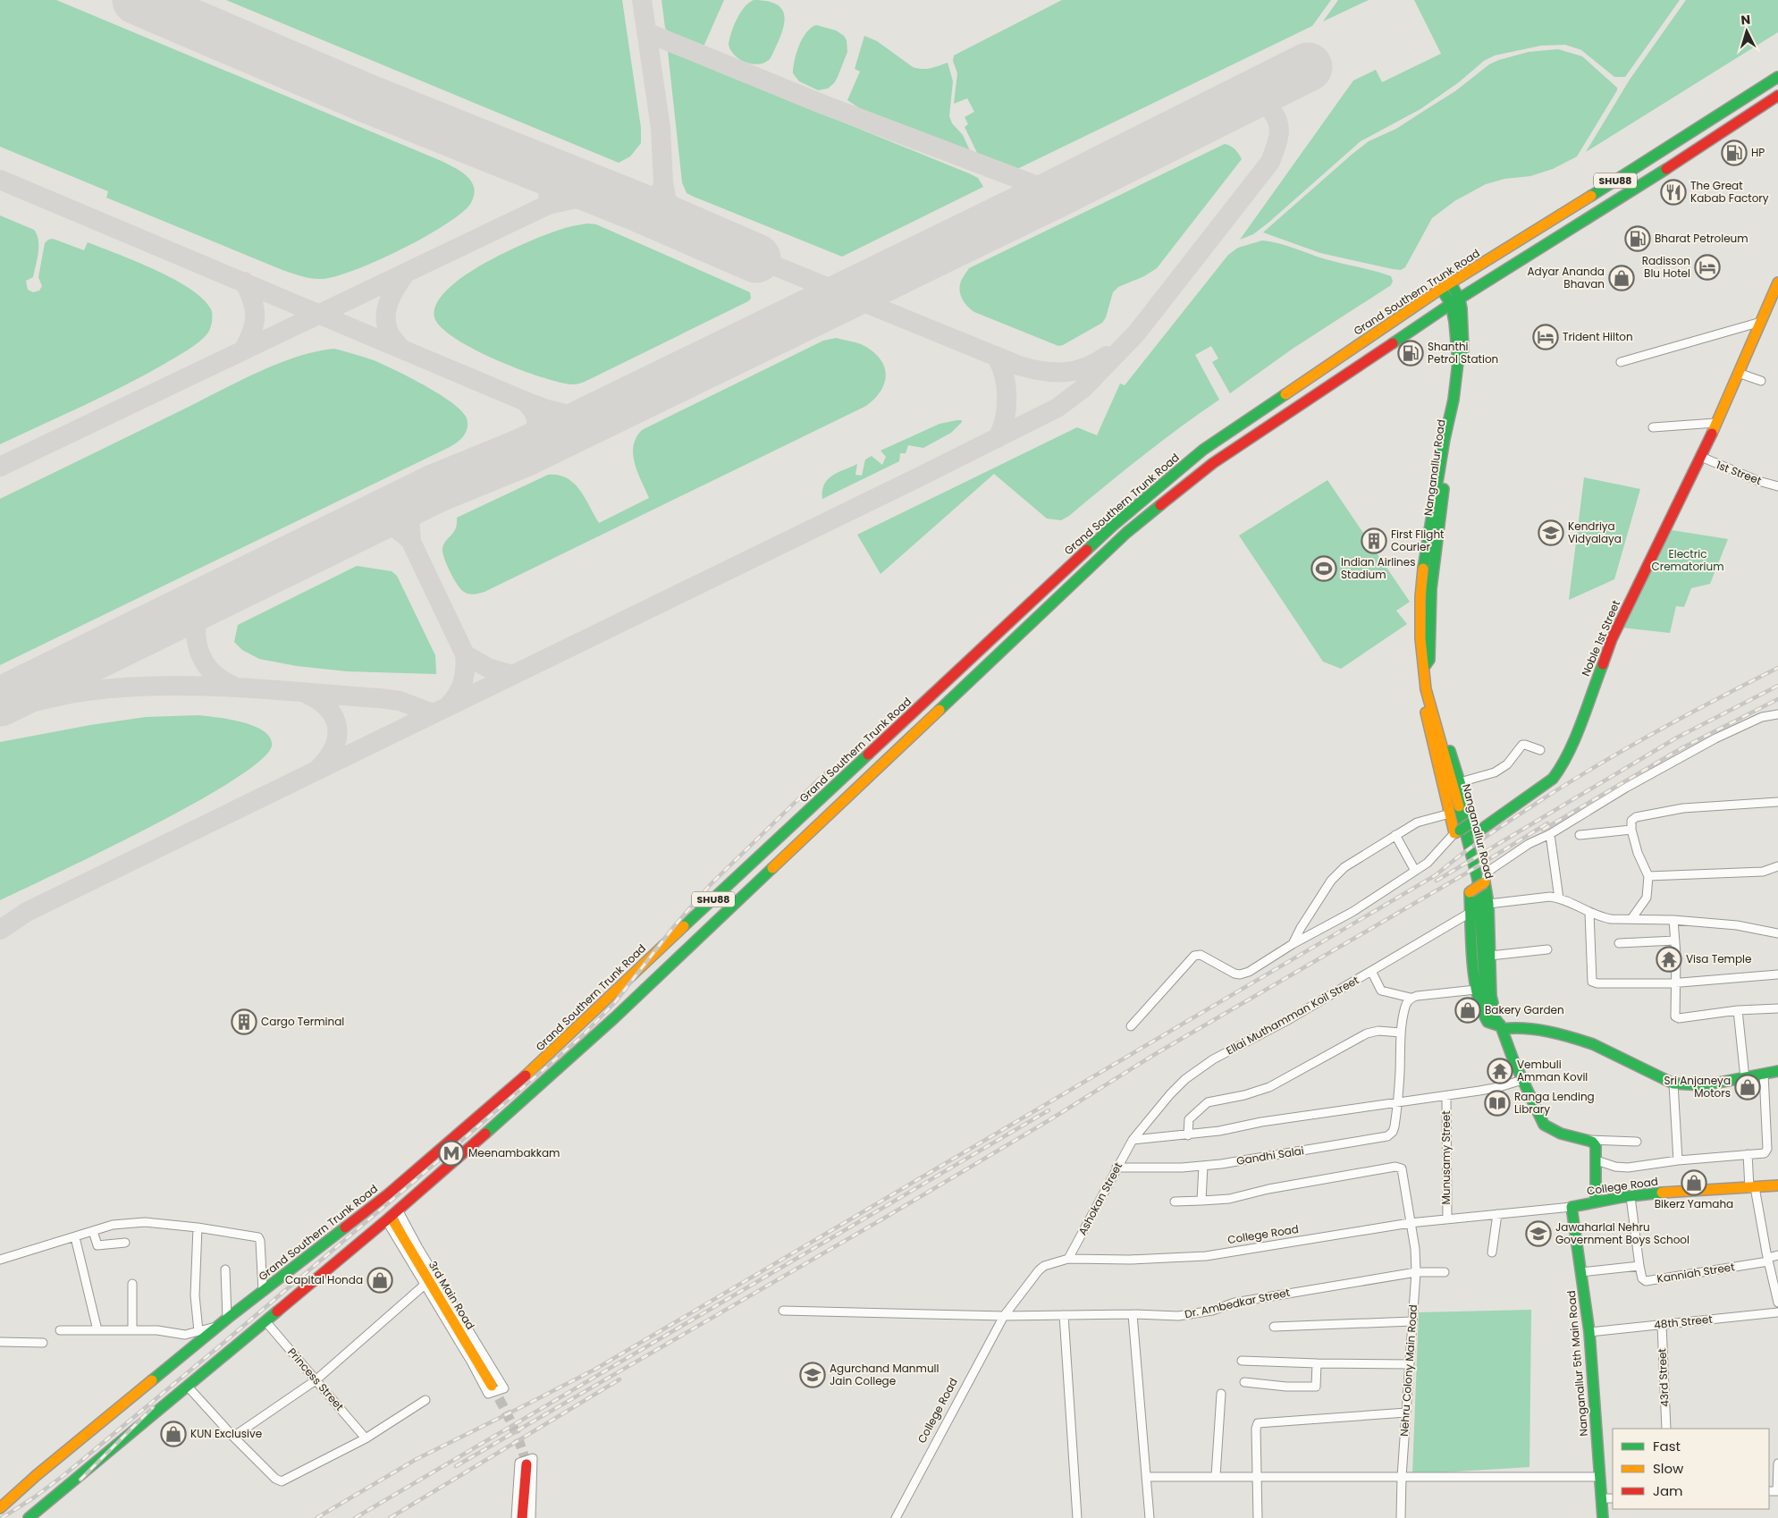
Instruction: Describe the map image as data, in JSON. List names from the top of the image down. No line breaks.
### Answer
{"streets":{"main road":["SHU88","Grand Southern Trunk Road","Nanganallur Road","Noble 1st Street","College Road","3rd Main Road","Nanganallur 5th Main Road"],"street":["1st Street","Ellai Muthamman Koil Street","Gandhi Salai","Munusamy Street","Ashokan Street","Kanniah Street","Dr. Ambedkar Street","48th Street","Nehru Colony Main Road","43rd Street","Princess Street"]},"crossings":[["SHU88","Nanganallur Road"],["SHU88","3rd Main Road"],["SHU88","Princess Street"],["1st Street","Noble 1st Street"],["Ellai Muthamman Koil Street","Ashokan Street"],["Gandhi Salai","Ashokan Street"],["Munusamy Street","College Road"],["College Road","Ashokan Street"],["College Road","Dr. Ambedkar Street"],["College Road","Nanganallur 5th Main Road"],["College Road","Nehru Colony Main Road"],["Dr. Ambedkar Street","Nehru Colony Main Road"],["48th Street","Nanganallur 5th Main Road"],["48th Street","43rd Street"]],"parks":["Electric Crematorium"],"places":{"fuel station":["HP","Bharat Petroleum","Shanthi Petrol Station"],"restaurant":["The Great Kabab Factory"],"hotel":["Radisson Blu Hotel","Trident Hilton"],"shop":["Adyar Ananda Bhavan","Bakery Garden","Sri Anjaneya Motors","Bikerz Yamaha","Capital Honda","KUN Exclusive"],"school or university":["Kendriya Vidyalaya","Jawaharlal Nehru Government Boys School","Agurchand Manmull Jain College"],"building":["First Flight Courier","Cargo Terminal"],"sports":["Indian Airlines Stadium"],"temple":["Visa Temple","Vembuli Amman Kovil"],"library":["Ranga Lending Library"],"metro station":["Meenambakkam"]},"legend":["Fast","Slow","Jam"],"north":"top"}
